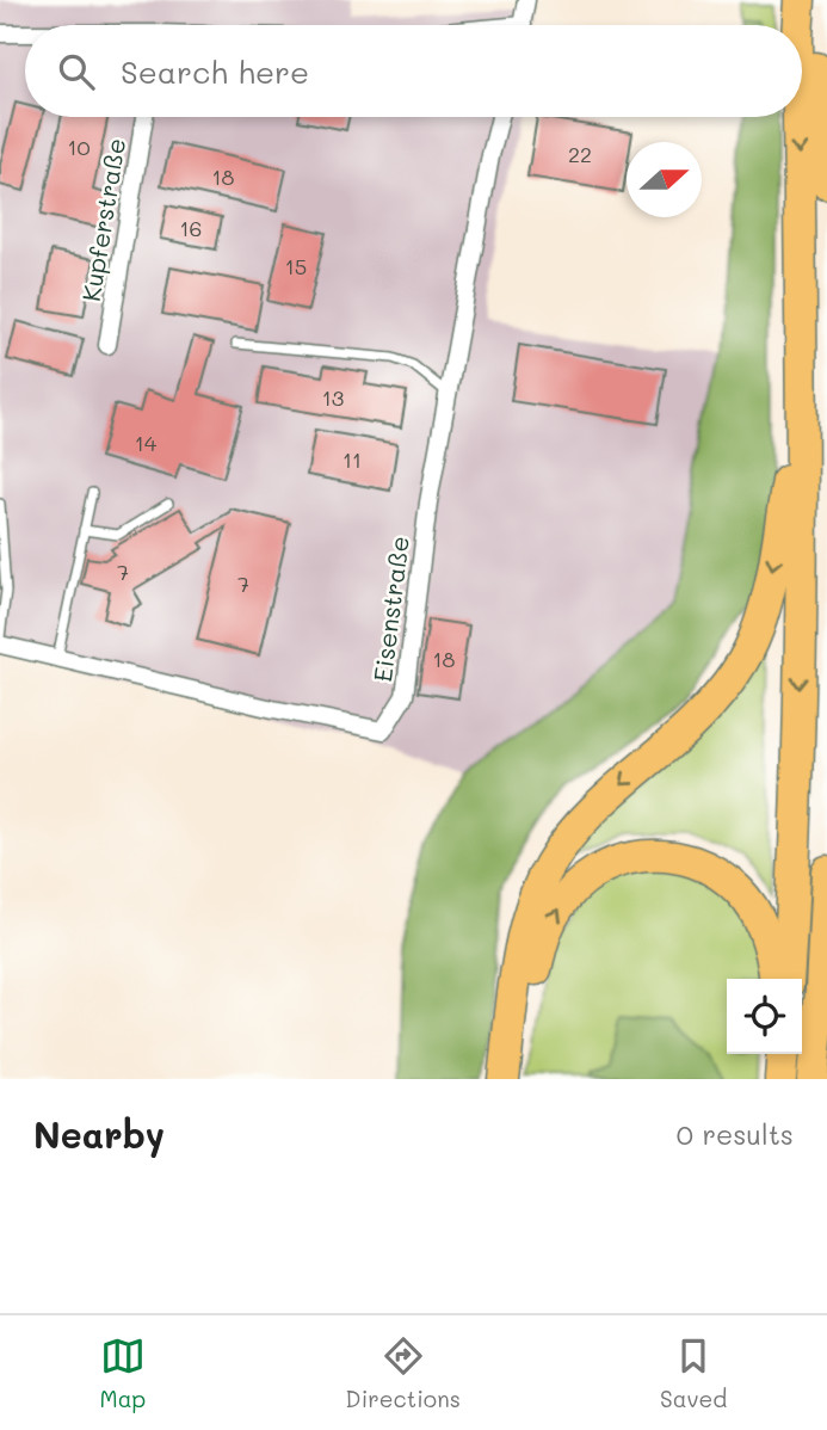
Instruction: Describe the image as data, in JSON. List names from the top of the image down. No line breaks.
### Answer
{"streets":{"street":["Kupferstraße","Eisenstraße"]},"house_numbers":["10","22","18","16","15","13","14","11","7","7","18"],"north":"right","page":{"search":"Search here","heading":["Nearby","0 results"],"nav":["Map","Directions","Saved"]}}
